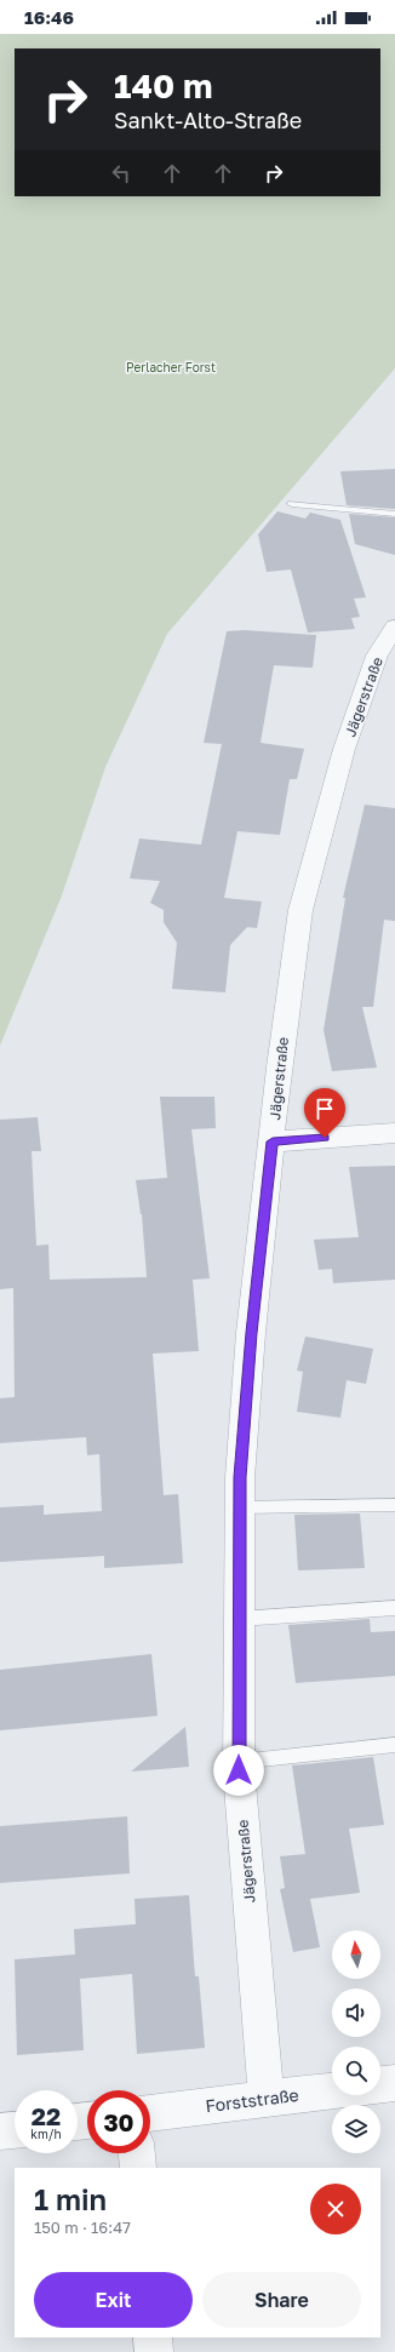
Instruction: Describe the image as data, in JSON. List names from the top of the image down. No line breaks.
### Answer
{"streets":{"street":["Jägerstraße","Forststraße"]},"crossings":[["Jägerstraße","Forststraße"]],"parks":["Perlacher Forst"],"north":"top","page":{"status":"16:46","turn":["140 m","Sankt-Alto-Straße"],"speed":"22 km/h","limit":"30","heading":["1 min","150 m · 16:47"],"buttons":["Exit","Share"]}}
